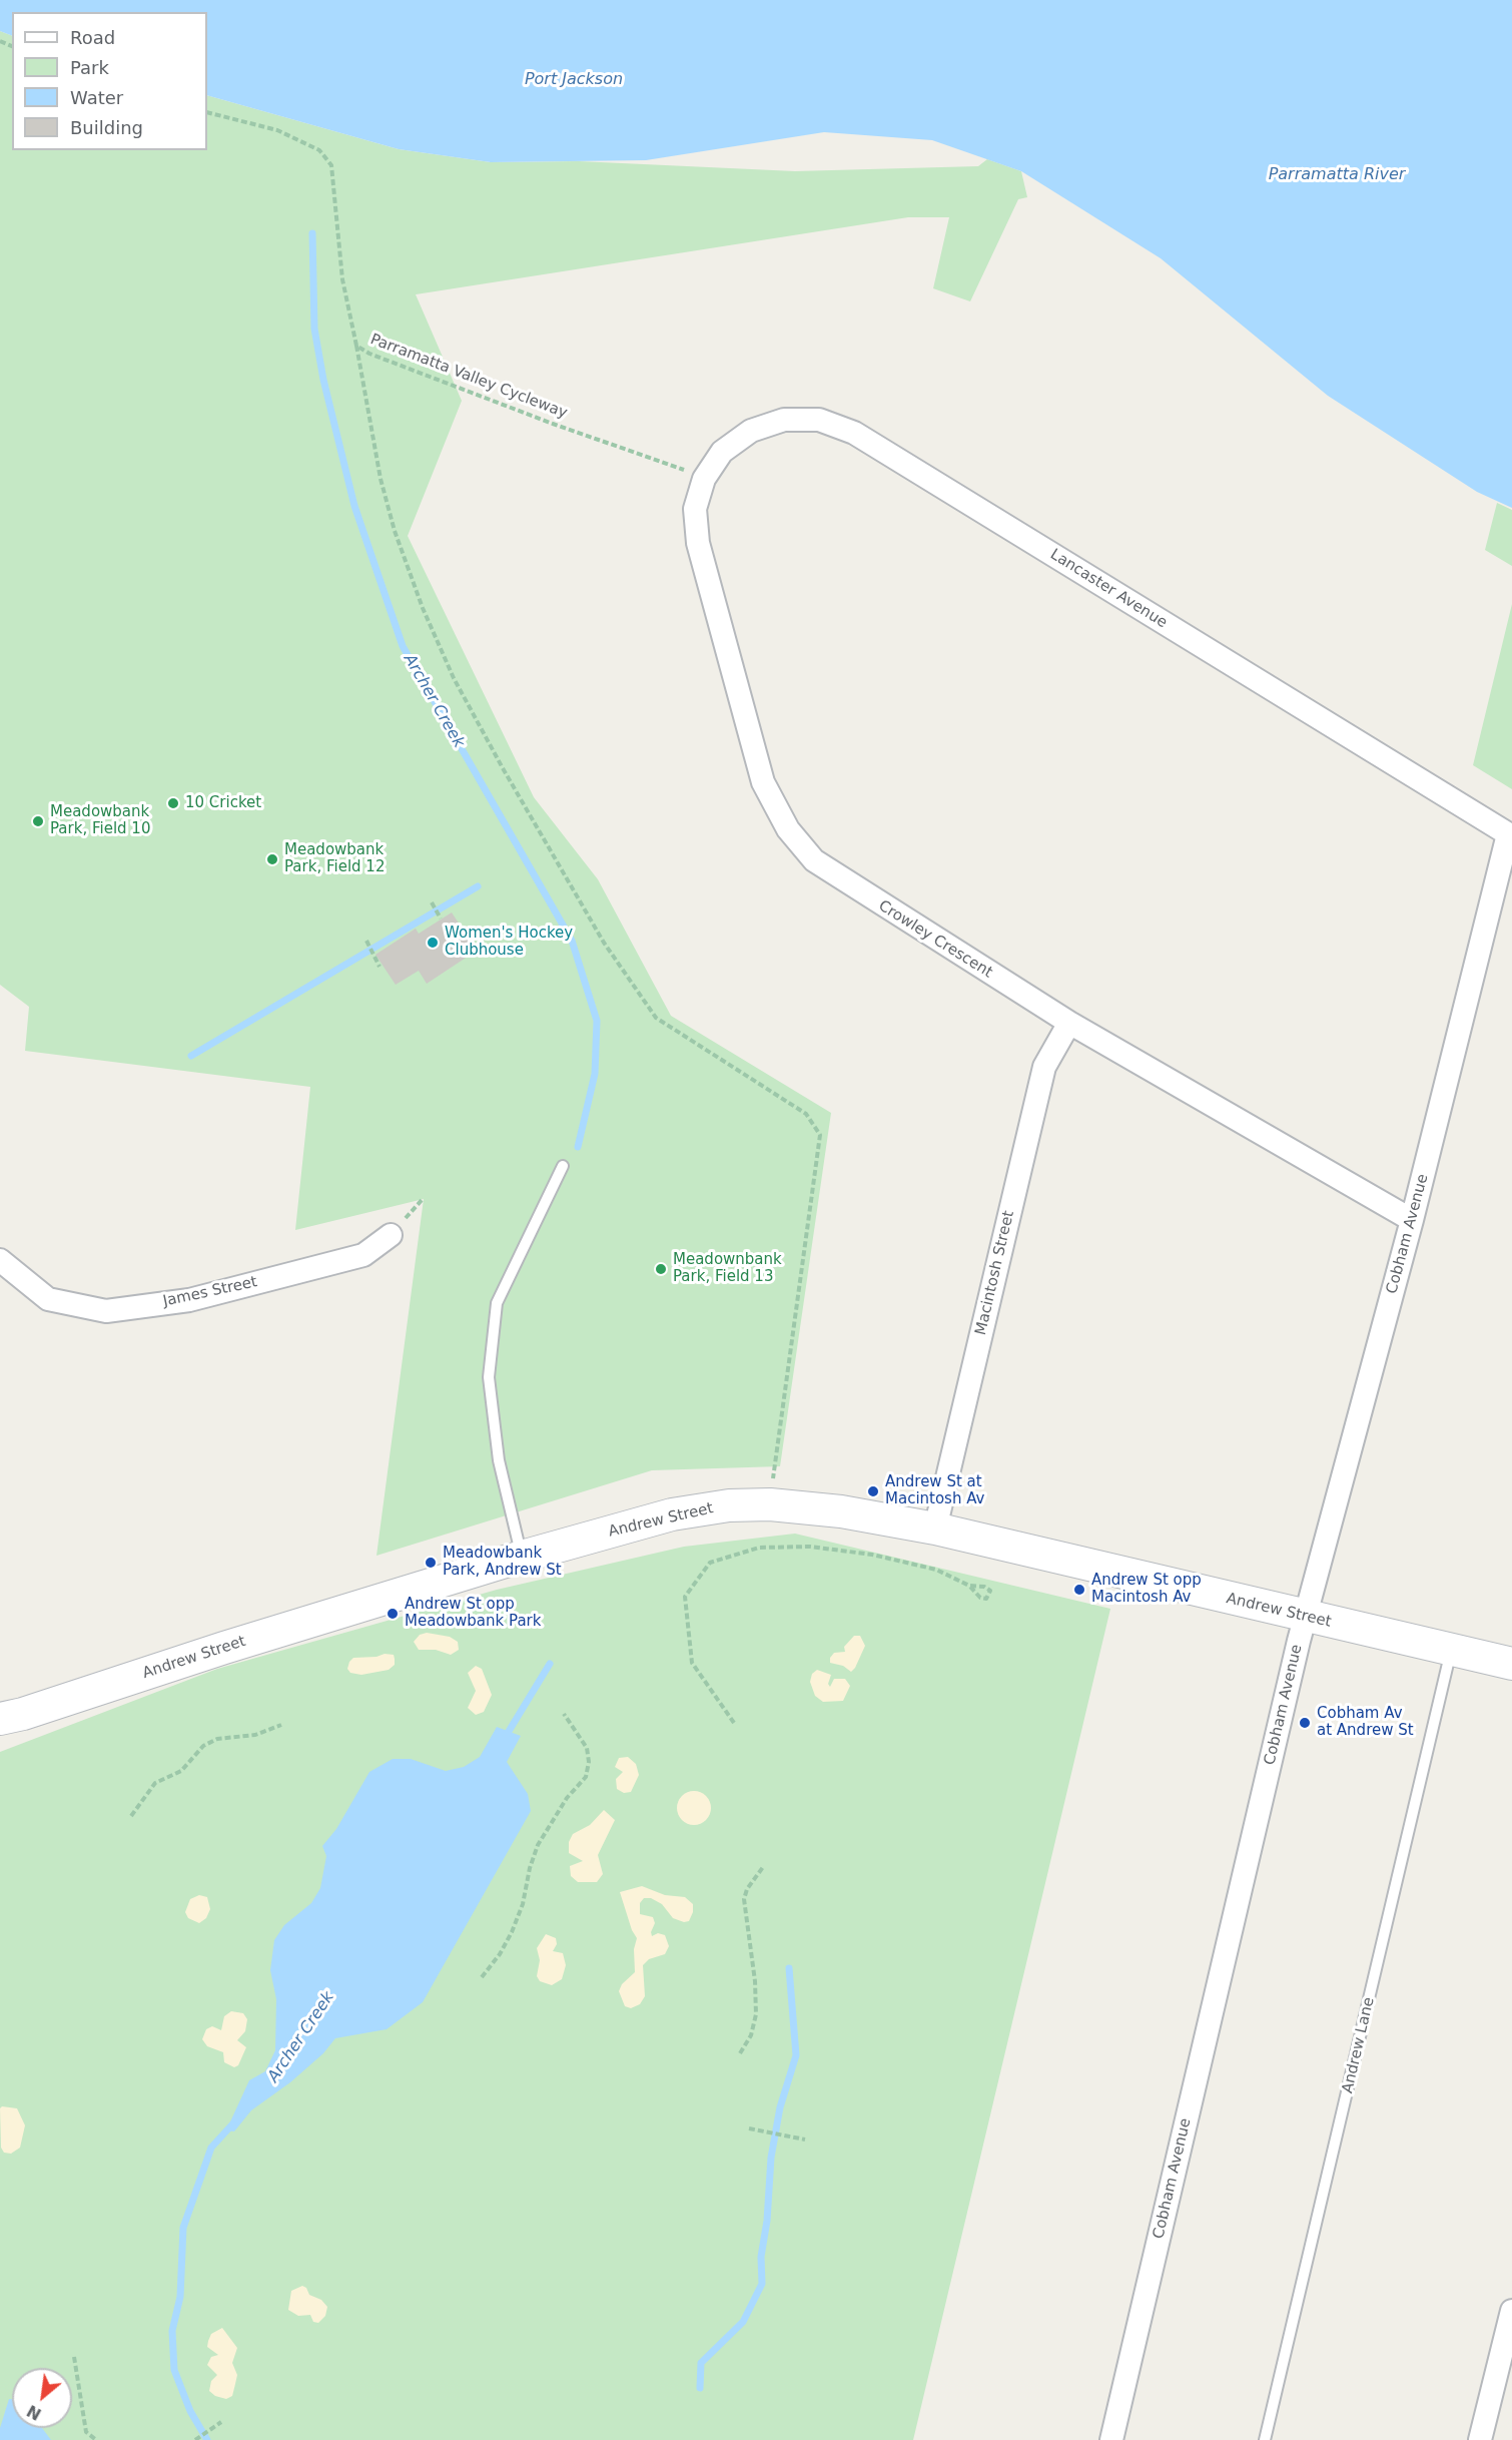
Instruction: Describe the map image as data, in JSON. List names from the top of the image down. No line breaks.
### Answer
{"streets":{"main road":["Andrew Street"],"street":["Lancaster Avenue","Crowley Crescent","Cobham Avenue","Macintosh Street","James Street"],"lane":["Andrew Lane"],"path":["Parramatta Valley Cycleway"]},"crossings":[["Parramatta Valley Cycleway","Lancaster Avenue"],["Parramatta Valley Cycleway","Crowley Crescent"],["Lancaster Avenue","Crowley Crescent"],["Lancaster Avenue","Cobham Avenue"],["Crowley Crescent","Cobham Avenue"],["Crowley Crescent","Macintosh Street"],["Cobham Avenue","Andrew Street"],["Macintosh Street","Andrew Street"],["Andrew Street","Andrew Lane"]],"water":["Port Jackson","Parramatta River","Archer Creek"],"places":["10 Cricket","Meadowbank Park, Field 10","Meadowbank Park, Field 12","Women's Hockey Clubhouse","Meadownbank Park, Field 13","Andrew St at Macintosh Av","Meadowbank Park, Andrew St","Andrew St opp Macintosh Av","Andrew St opp Meadowbank Park","Cobham Av at Andrew St"],"legend":["Road","Park","Water","Building"],"north":"bottom left"}
